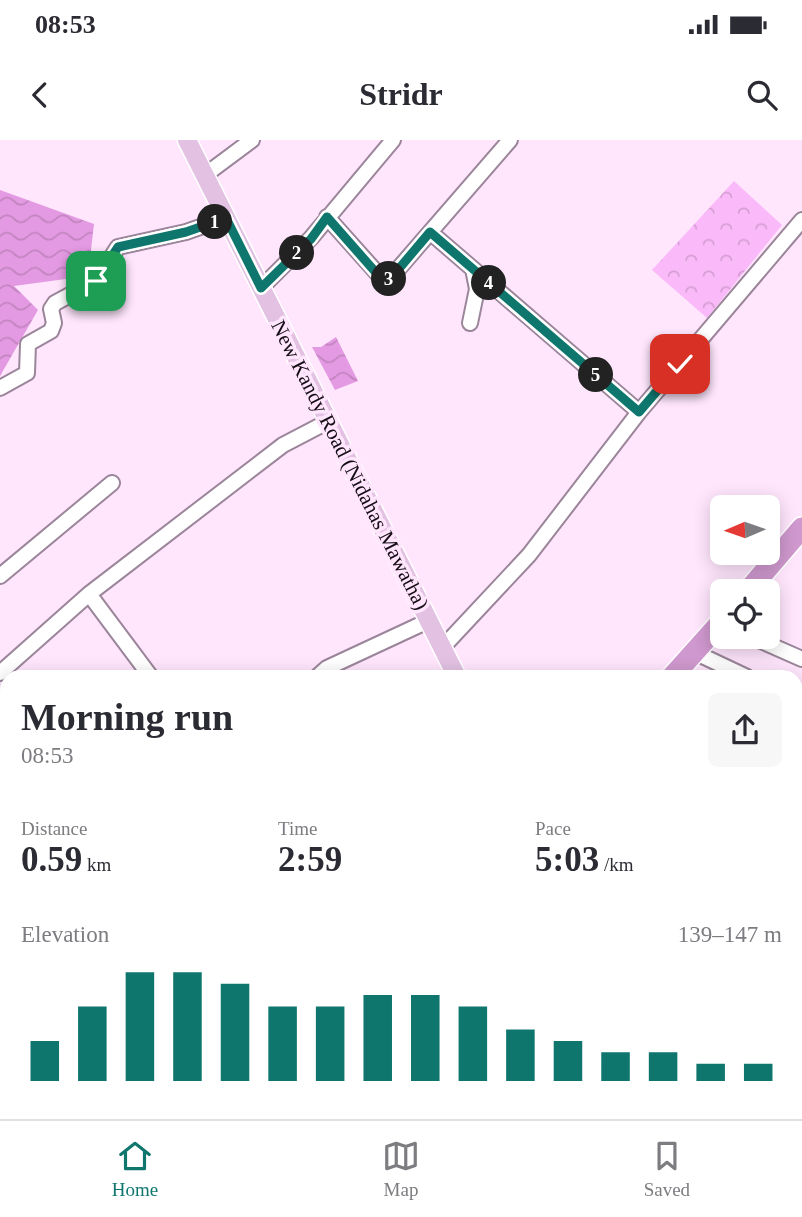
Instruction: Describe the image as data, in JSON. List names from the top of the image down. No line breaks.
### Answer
{"streets":{"main road":["New Kandy Road (Nidahas Mawatha)"]},"north":"left","page":{"status":"08:53","header":"Stridr","pins":["1","2","3","4","5"],"heading":["Morning run","08:53"],"stats":[["Distance","0.59 km"],["Time","2:59"],["Pace","5:03 /km"]],"chart":["Elevation","139–147 m"],"tabs":["Home","Map","Saved"]}}
